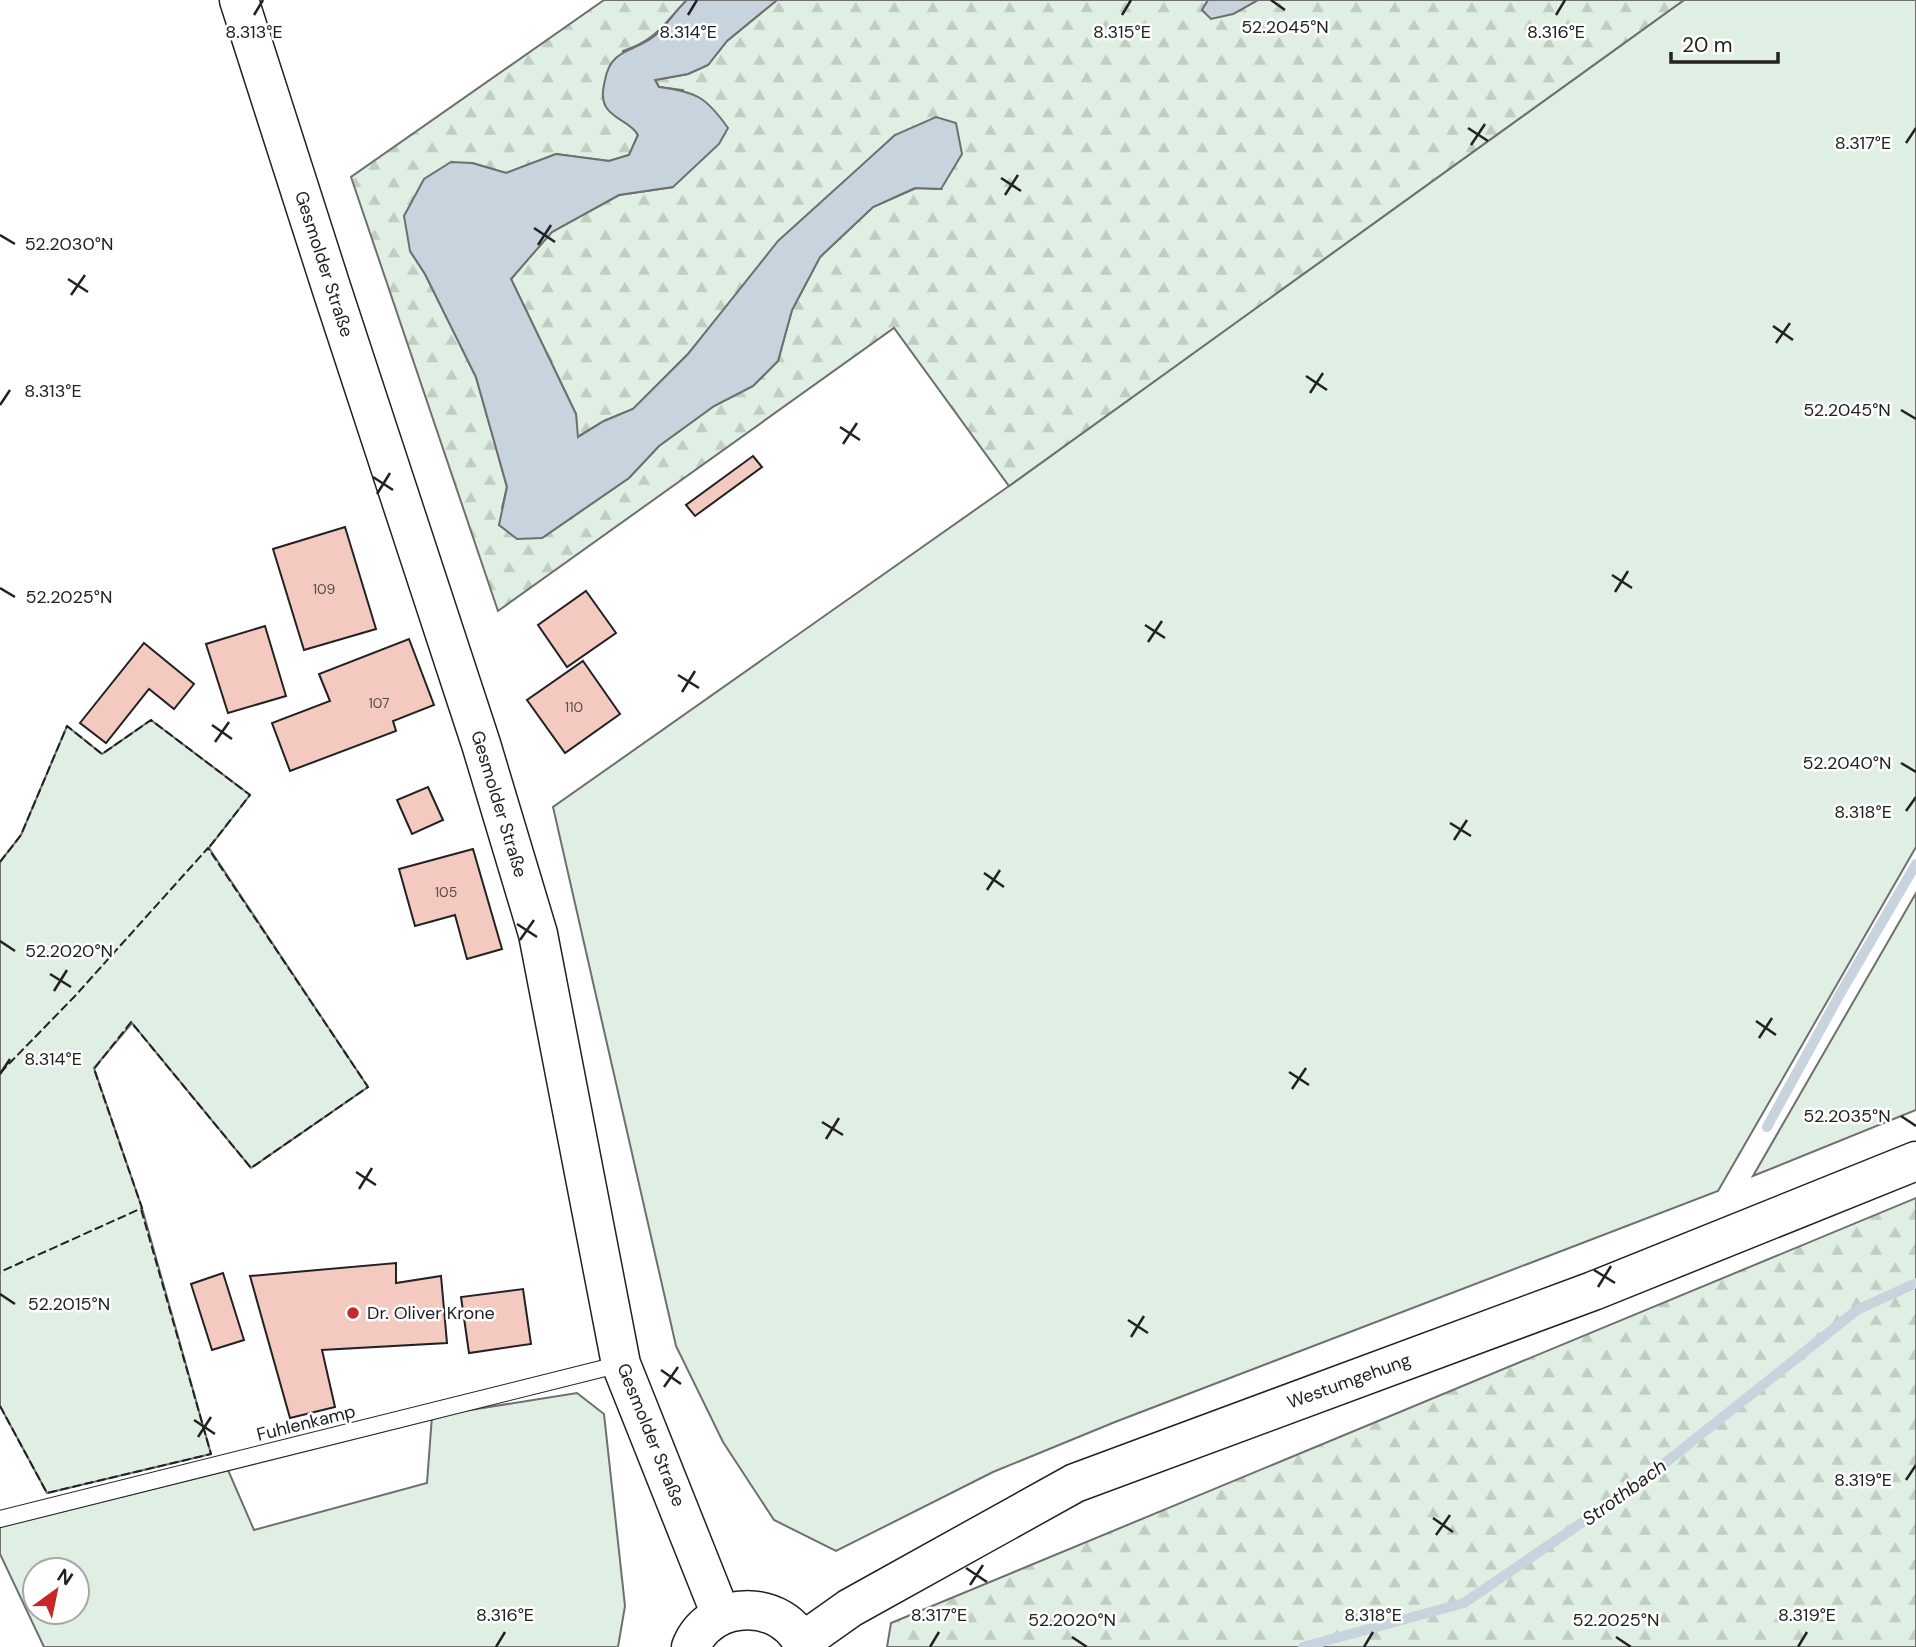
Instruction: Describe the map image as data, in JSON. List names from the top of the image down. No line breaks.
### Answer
{"streets":{"street":["Gesmolder Straße","Westumgehung"],"lane":["Fuhlenkamp"]},"crossings":[["Gesmolder Straße","Fuhlenkamp"]],"water":["Strothbach"],"places":["Dr. Oliver Krone"],"house_numbers":["109","107","110","105"],"scale_bar":"20 m","north":"top right","coordinates":["52.2045°N","8.313°E","8.314°E","8.315°E","8.316°E","8.317°E","52.2030°N","52.2025°N","52.2040°N","8.318°E","52.2020°N","52.2035°N","52.2015°N","8.319°E"]}
